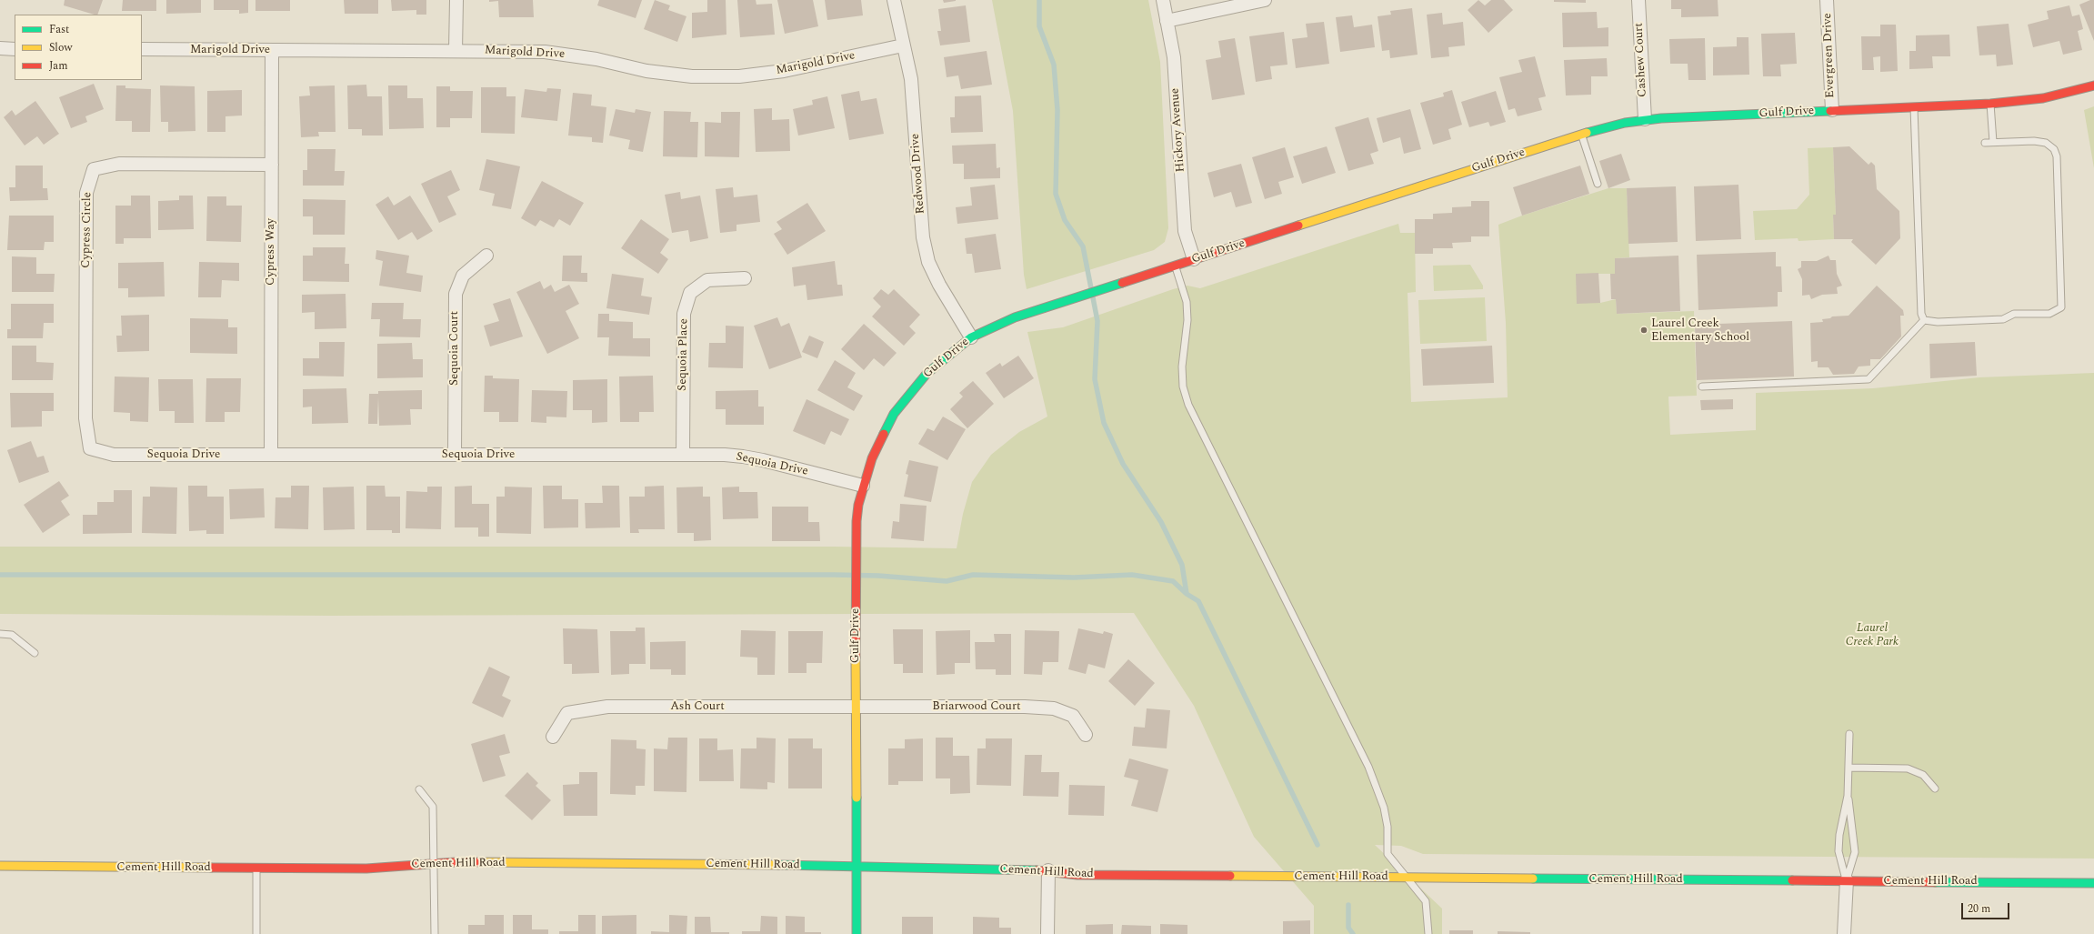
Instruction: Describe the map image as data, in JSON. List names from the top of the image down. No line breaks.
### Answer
{"streets":{"street":["Marigold Drive","Evergreen Drive","Cashew Court","Gulf Drive","Hickory Avenue","Redwood Drive","Cypress Circle","Cypress Way","Sequoia Court","Sequoia Place","Sequoia Drive","Ash Court","Briarwood Court","Cement Hill Road"]},"crossings":[["Marigold Drive","Redwood Drive"],["Marigold Drive","Cypress Way"],["Evergreen Drive","Gulf Drive"],["Cashew Court","Gulf Drive"],["Gulf Drive","Hickory Avenue"],["Gulf Drive","Redwood Drive"],["Gulf Drive","Sequoia Drive"],["Gulf Drive","Ash Court"],["Gulf Drive","Briarwood Court"],["Gulf Drive","Cement Hill Road"],["Cypress Circle","Cypress Way"],["Cypress Circle","Sequoia Drive"],["Cypress Way","Sequoia Drive"],["Sequoia Court","Sequoia Drive"],["Sequoia Place","Sequoia Drive"],["Ash Court","Briarwood Court"]],"parks":["Laurel Creek Park"],"places":["Laurel Creek Elementary School"],"legend":["Fast","Slow","Jam"],"scale_bar":"20 m"}
